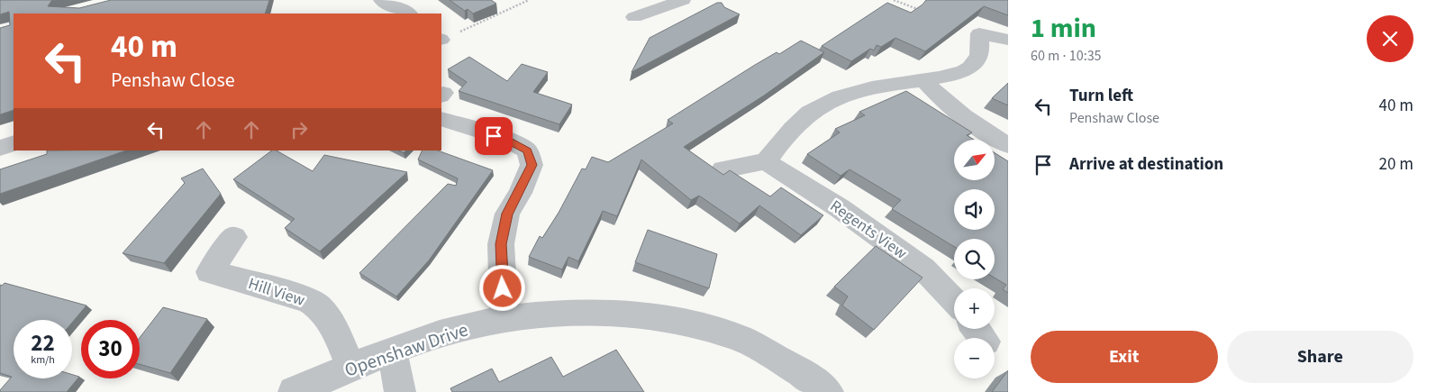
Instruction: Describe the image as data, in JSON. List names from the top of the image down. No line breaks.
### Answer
{"streets":{"street":["Regents View","Hill View","Openshaw Drive"]},"crossings":[["Hill View","Openshaw Drive"]],"north":"top right","page":{"heading":["1 min","60 m · 10:35"],"turn":["40 m","Penshaw Close"],"list":[{"name":"Turn left","note":"Penshaw Close","value":"40 m"},{"name":"Arrive at destination","value":"20 m"}],"map_buttons":["+","−"],"speed":"22 km/h","limit":"30","buttons":["Exit","Share"]}}
